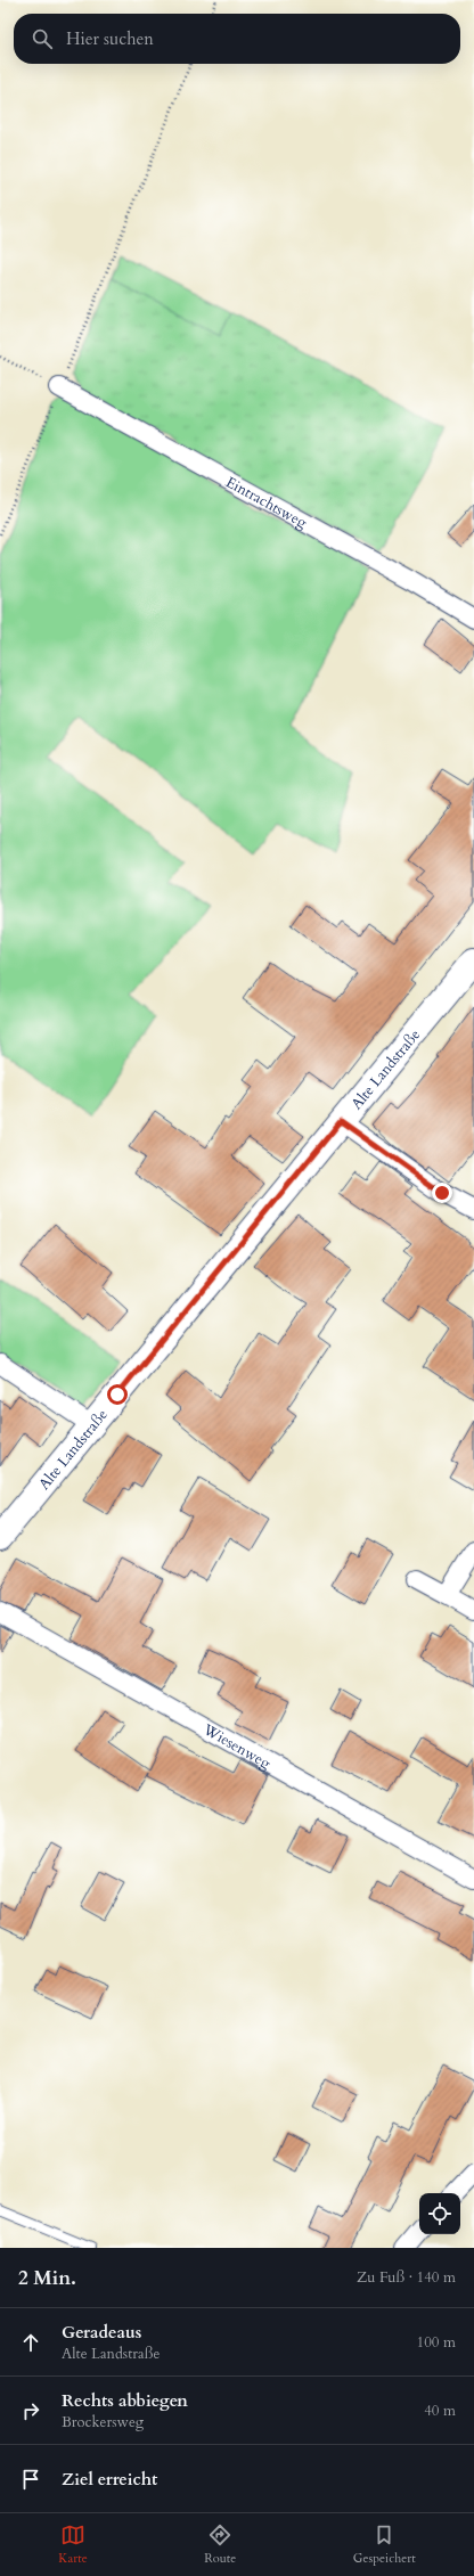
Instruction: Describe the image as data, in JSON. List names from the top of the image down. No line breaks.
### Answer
{"streets":{"main road":["Alte Landstraße"],"street":["Eintrachtsweg","Wiesenweg"]},"page":{"search":"Hier suchen","heading":["2 Min.","Zu Fuß · 140 m"],"list":[["Geradeaus","Alte Landstraße","100 m"],["Rechts abbiegen","Brockersweg","40 m"],"Ziel erreicht"],"nav":["Karte","Route","Gespeichert"]}}
